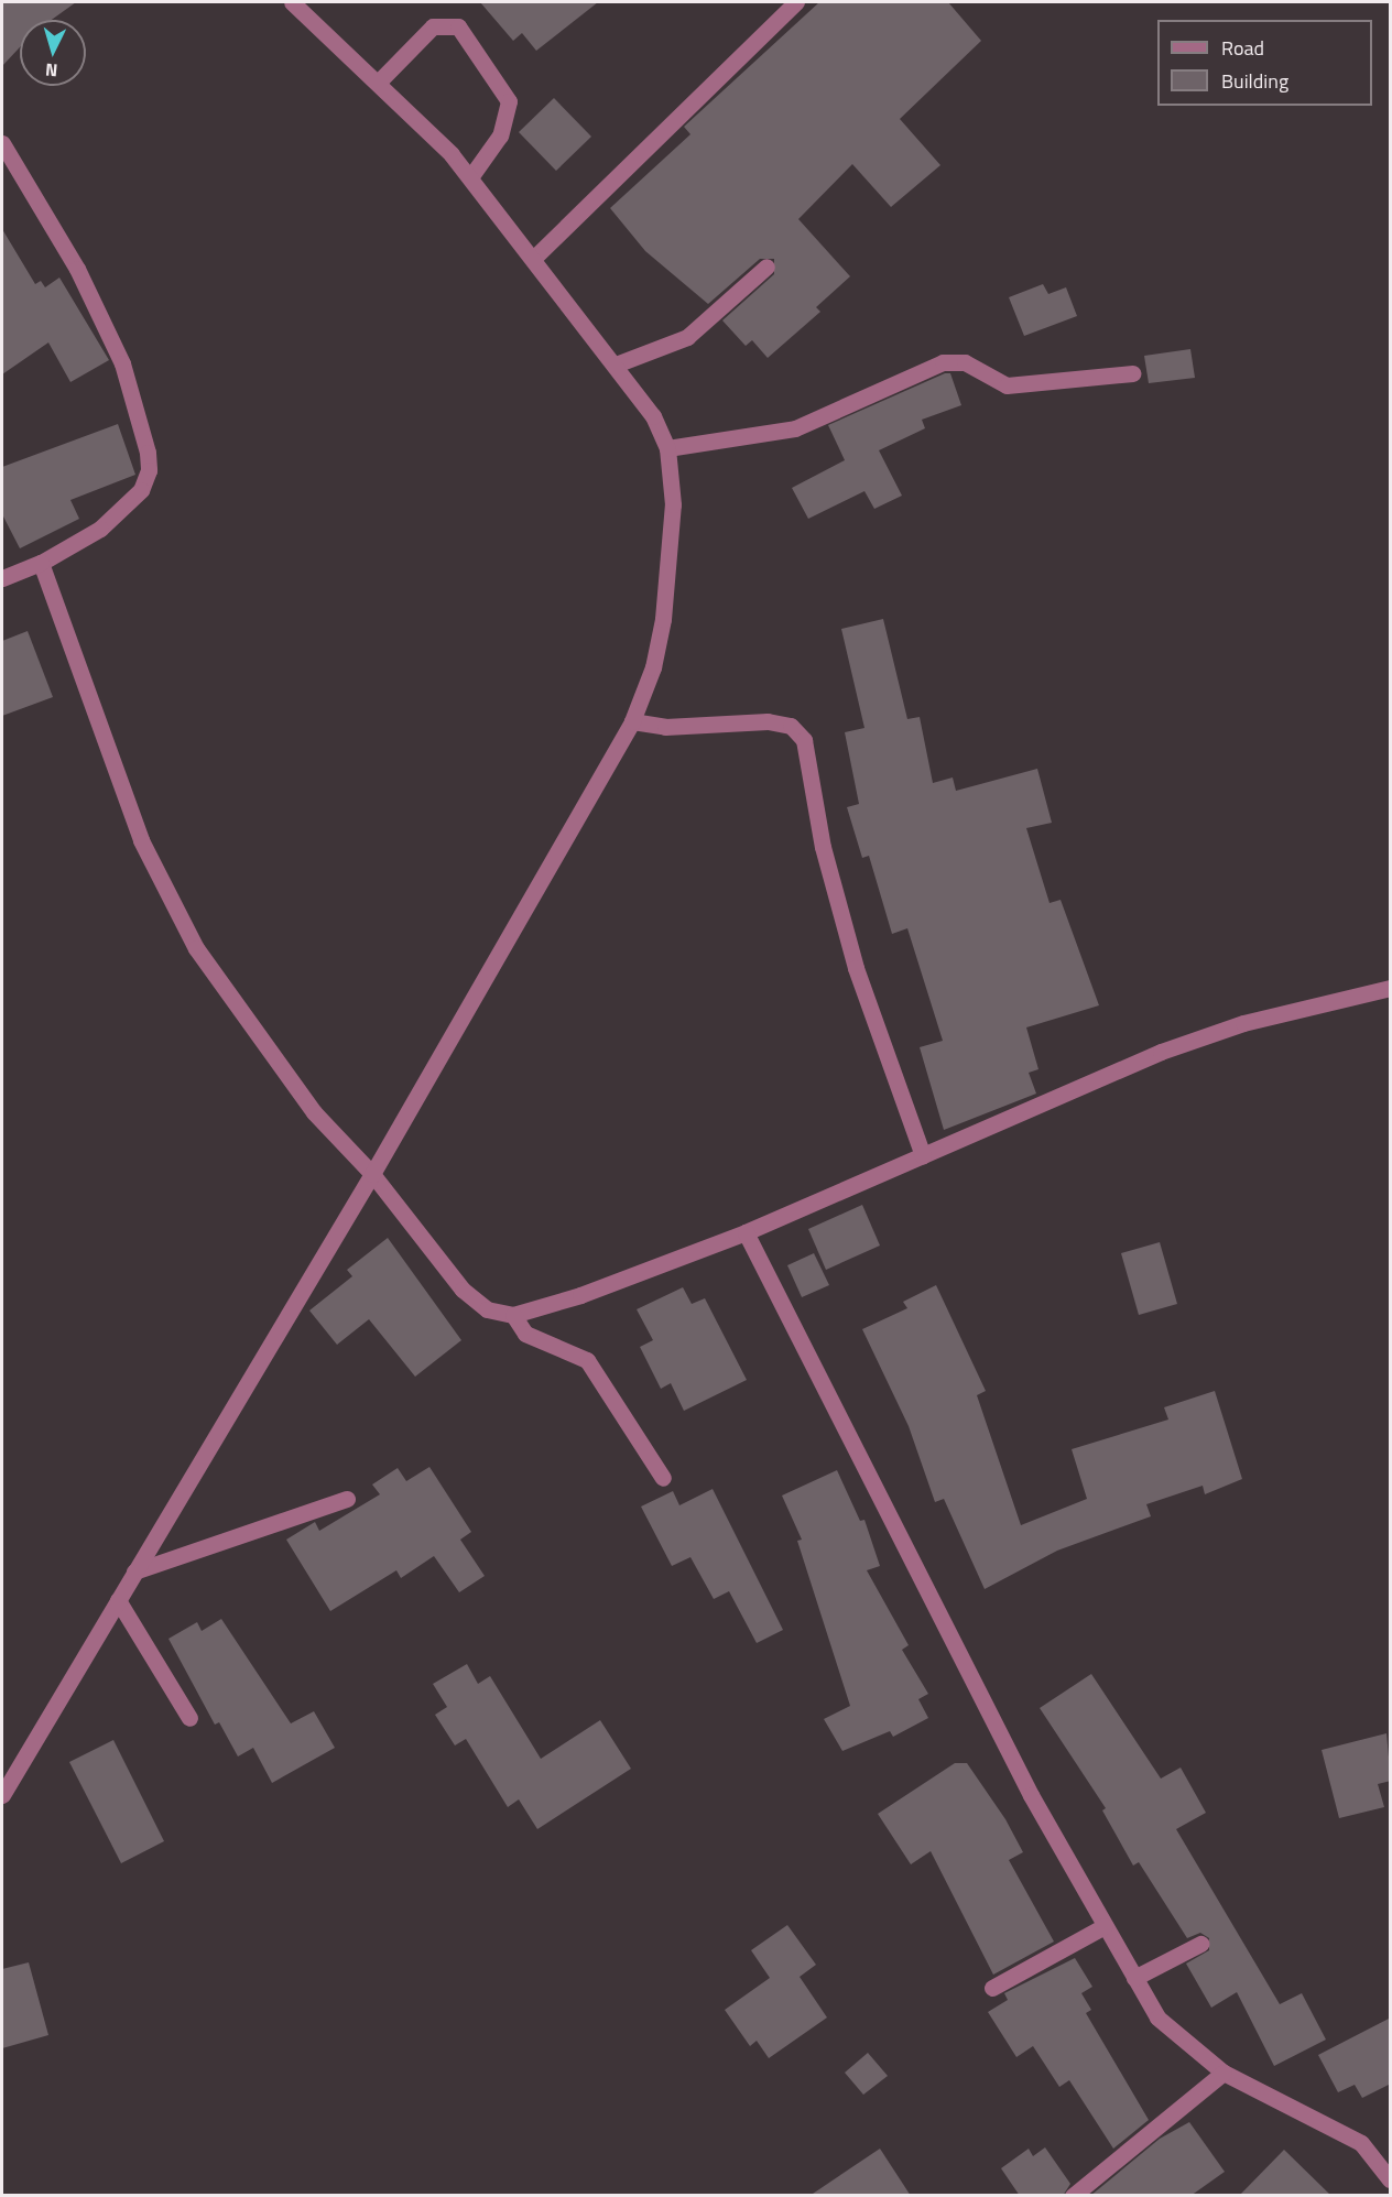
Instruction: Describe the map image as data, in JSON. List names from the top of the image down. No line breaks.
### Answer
{"legend":["Road","Building"],"north":"bottom"}
